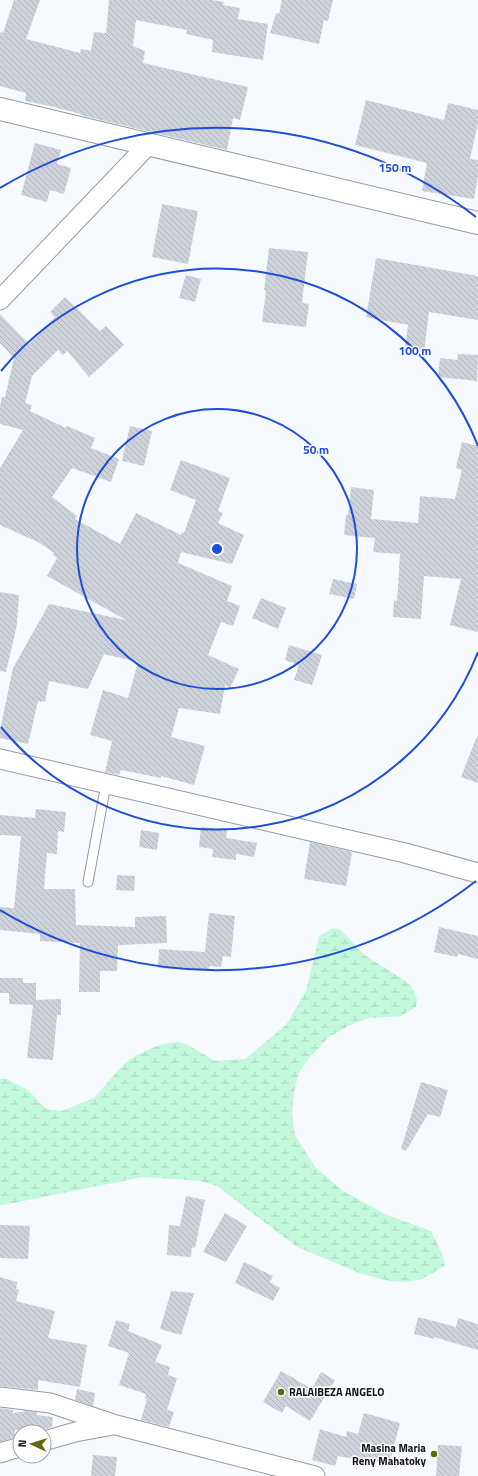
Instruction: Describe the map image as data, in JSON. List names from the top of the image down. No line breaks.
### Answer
{"places":["RALAIBEZA ANGELO","Masina Maria Reny Mahatoky"],"north":"left","rings":["150 m","100 m","50 m"]}
